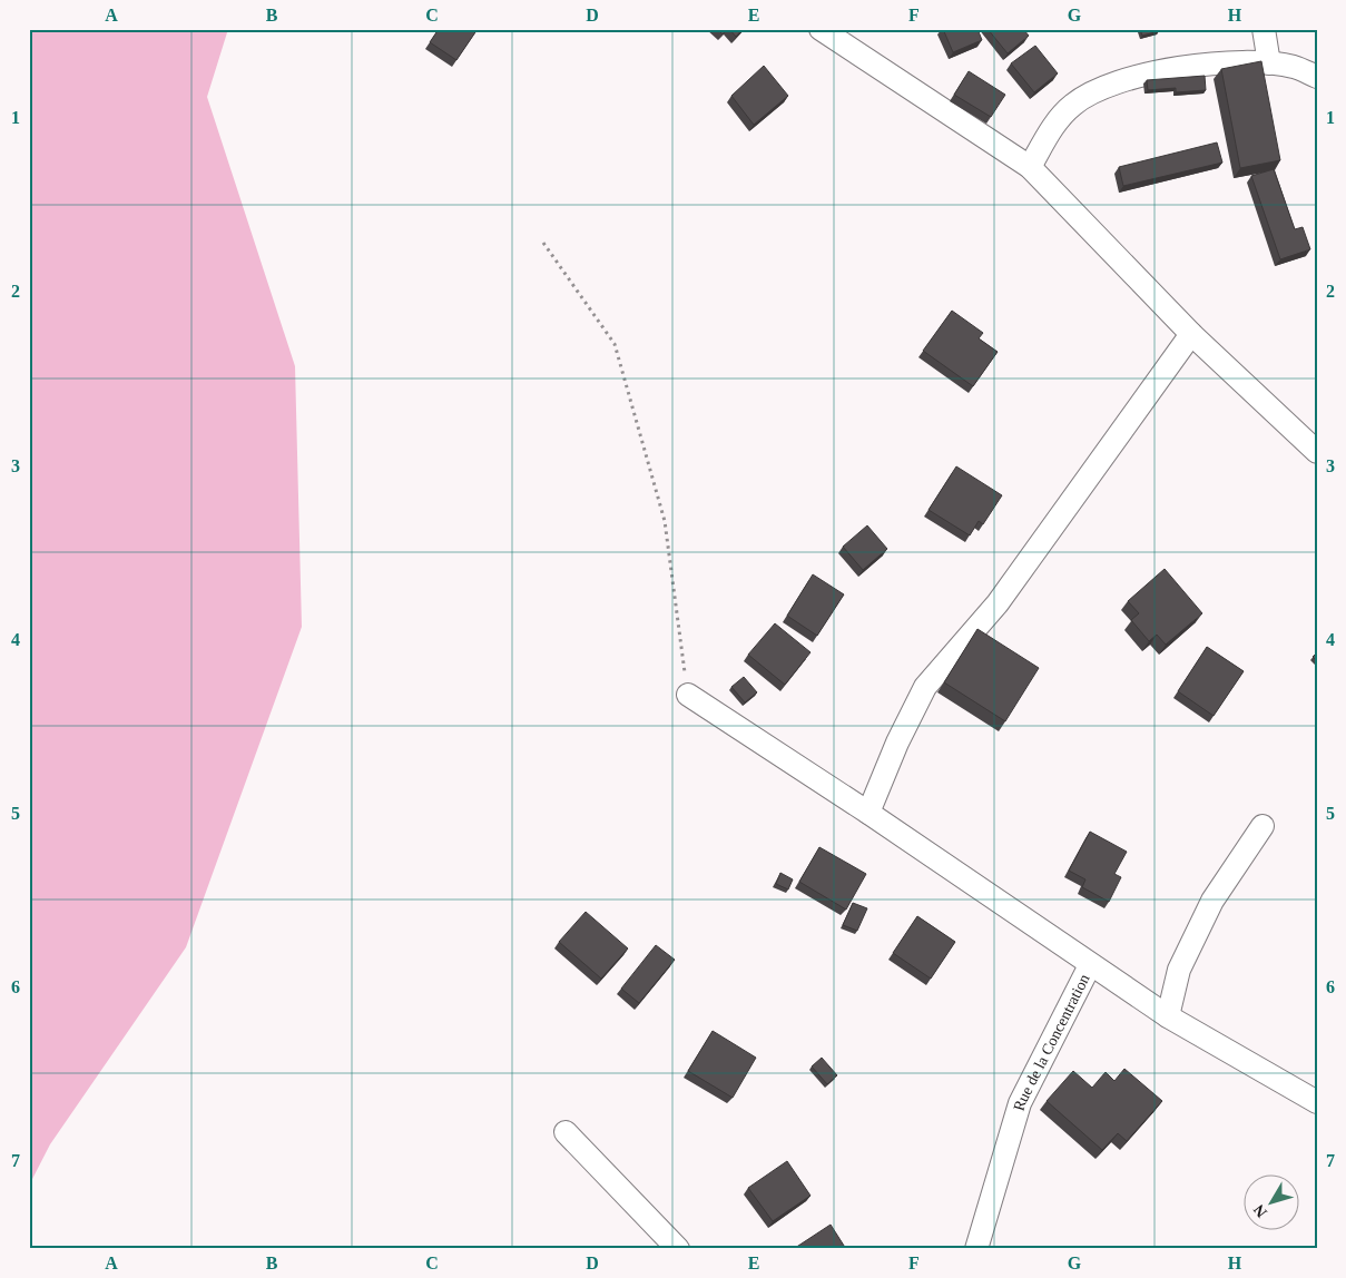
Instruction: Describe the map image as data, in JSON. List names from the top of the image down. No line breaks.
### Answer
{"streets":{"street":["Rue de la Concentration"]},"north":"bottom left","grid":{"columns":["A","B","C","D","E","F","G","H"],"rows":["1","2","3","4","5","6","7"]}}
